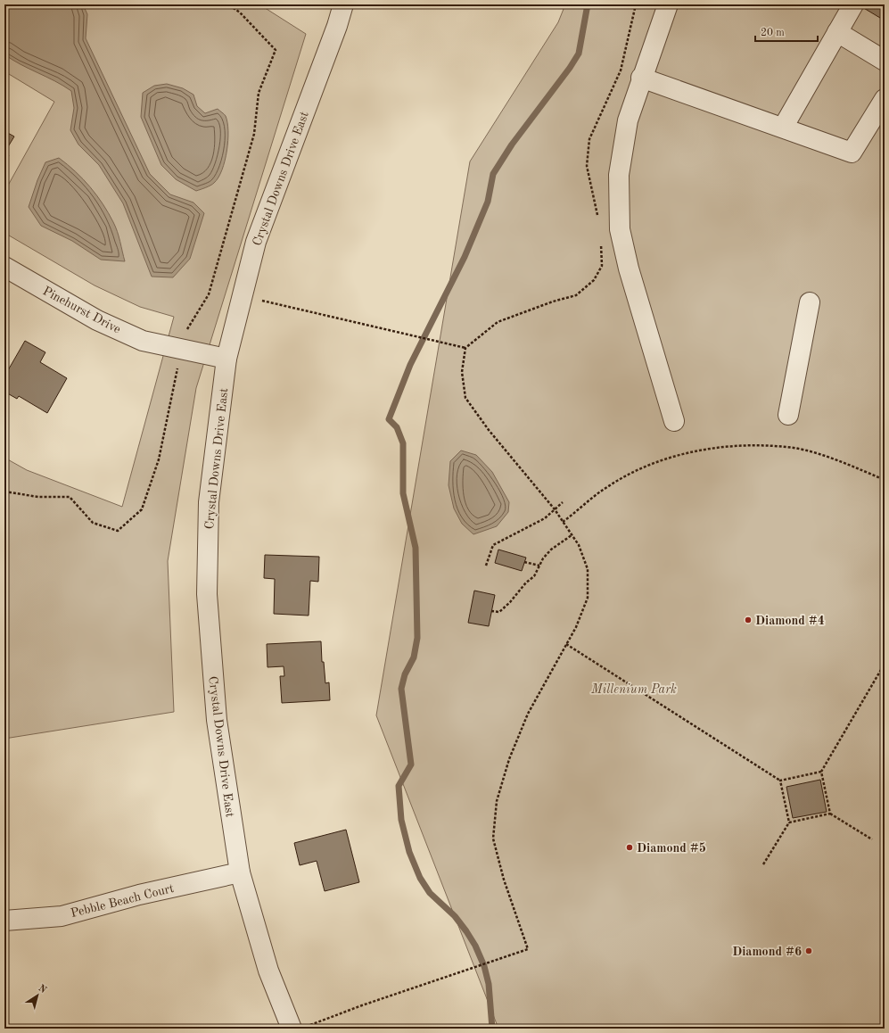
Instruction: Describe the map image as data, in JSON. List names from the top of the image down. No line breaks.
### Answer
{"streets":{"street":["Crystal Downs Drive East","Pinehurst Drive","Pebble Beach Court"]},"crossings":[["Crystal Downs Drive East","Pinehurst Drive"],["Crystal Downs Drive East","Pebble Beach Court"]],"parks":["Millenium Park"],"places":["Diamond #4","Diamond #5","Diamond #6"],"scale_bar":"20 m","north":"top right"}
